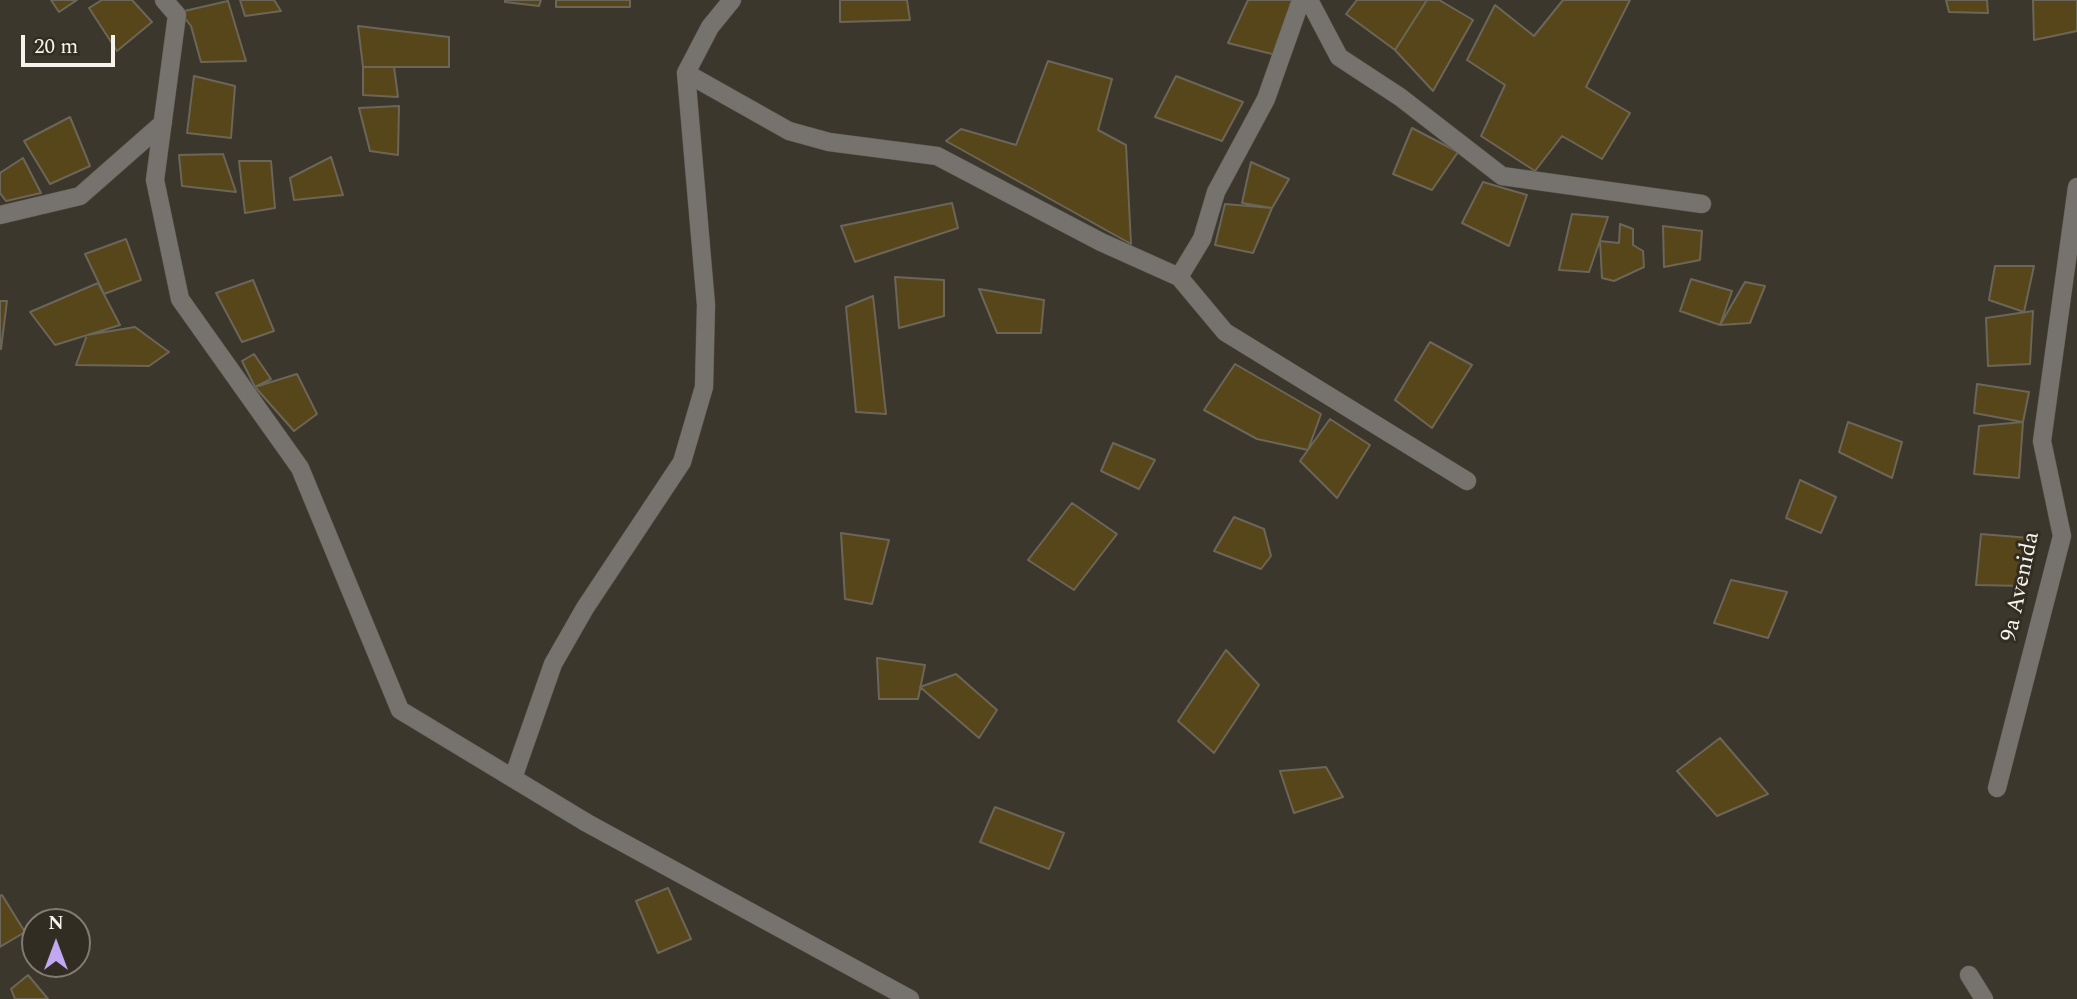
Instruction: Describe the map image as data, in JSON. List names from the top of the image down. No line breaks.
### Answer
{"streets":{"street":["9a Avenida"]},"scale_bar":"20 m","north":"top"}
